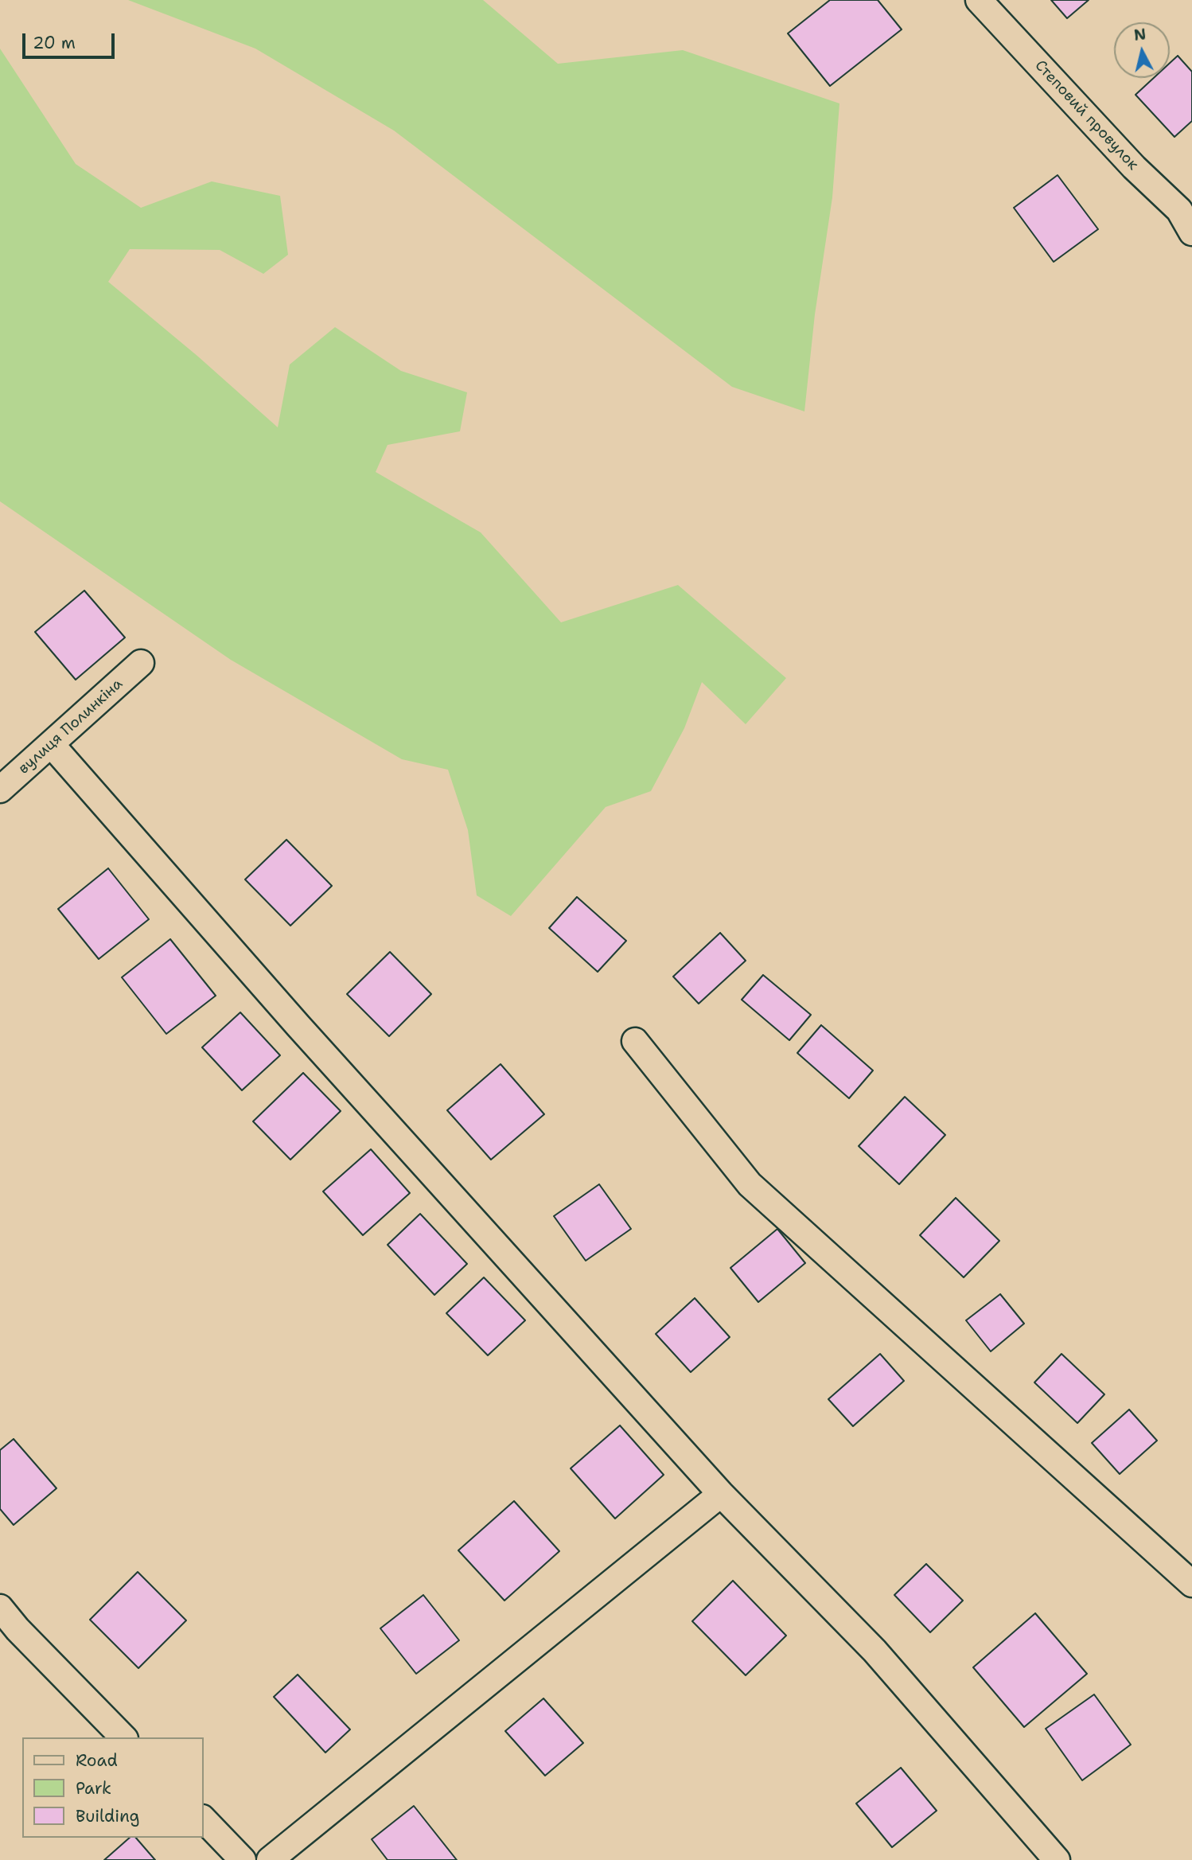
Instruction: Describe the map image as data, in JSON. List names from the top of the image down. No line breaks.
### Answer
{"streets":{"street":["Степовий провулок","вулиця Полинкіна"]},"legend":["Road","Park","Building"],"scale_bar":"20 m","north":"top"}
